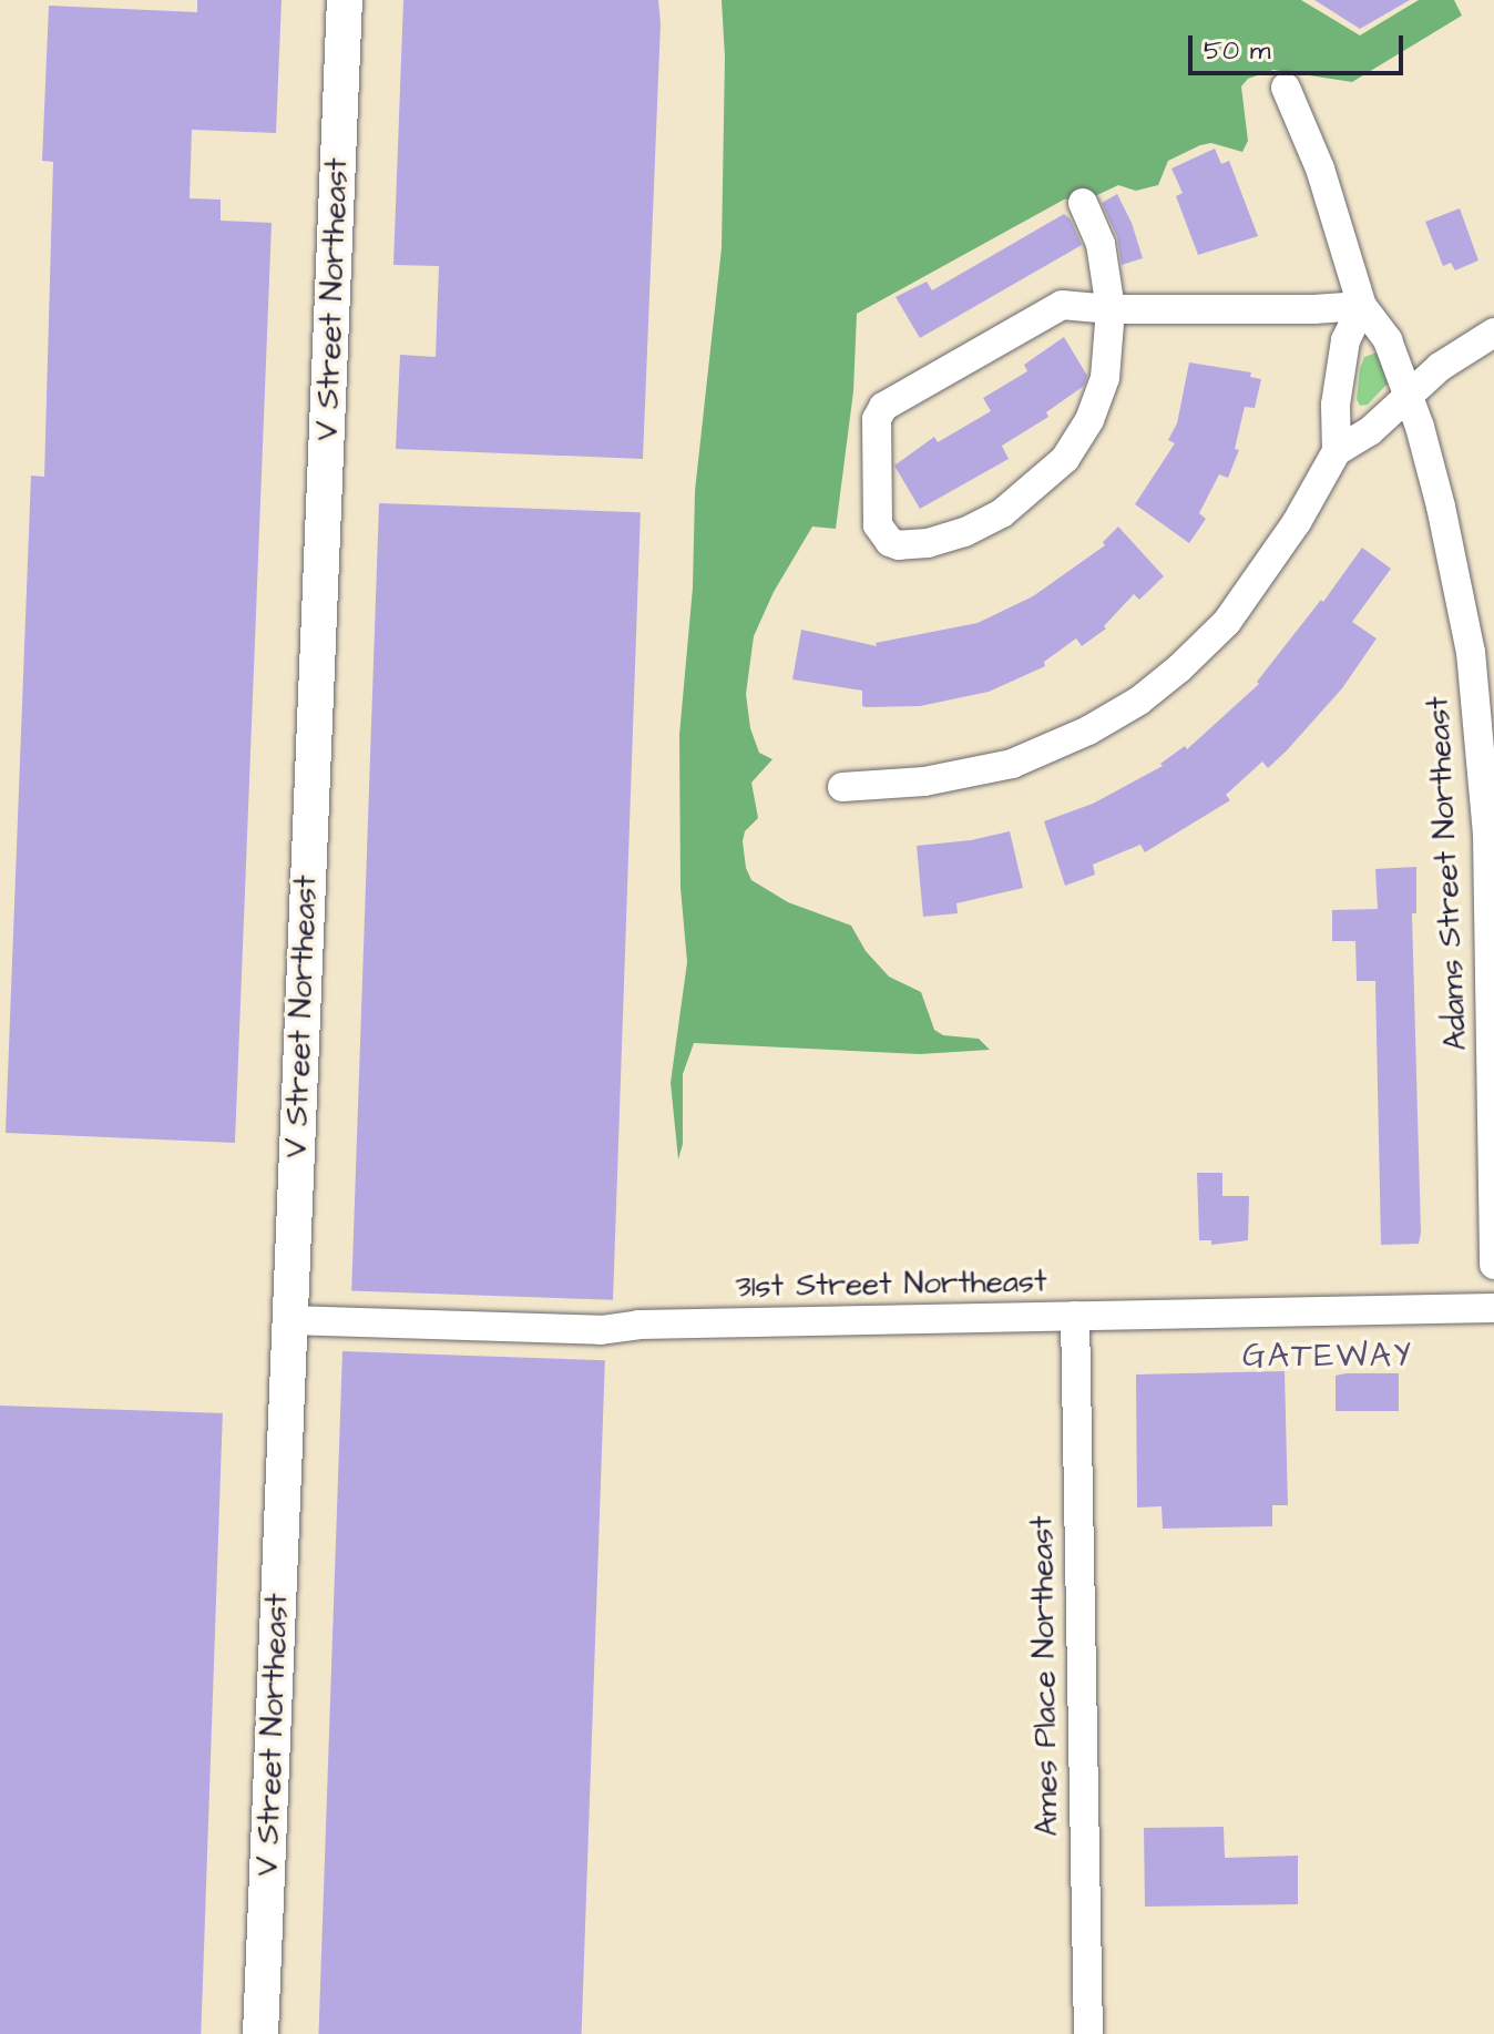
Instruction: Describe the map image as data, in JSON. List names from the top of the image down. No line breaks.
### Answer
{"streets":{"street":["V Street Northeast","Adams Street Northeast","31st Street Northeast","Ames Place Northeast"]},"crossings":[["V Street Northeast","31st Street Northeast"],["31st Street Northeast","Ames Place Northeast"]],"districts":["GATEWAY"],"scale_bar":"50 m"}
